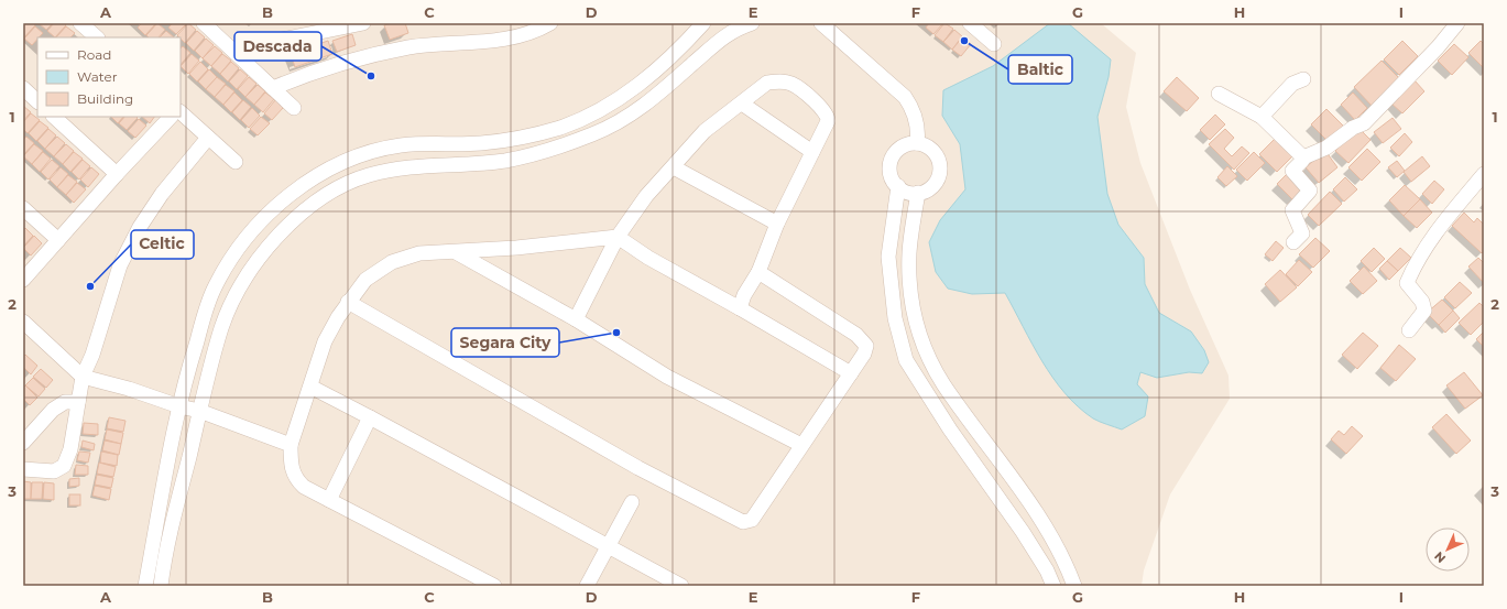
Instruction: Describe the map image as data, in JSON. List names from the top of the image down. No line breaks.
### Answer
{"places":["Baltic","Descada","Celtic","Segara City"],"legend":["Road","Water","Building"],"north":"bottom left","grid":{"columns":["A","B","C","D","E","F","G","H","I"],"rows":["1","2","3"]}}
